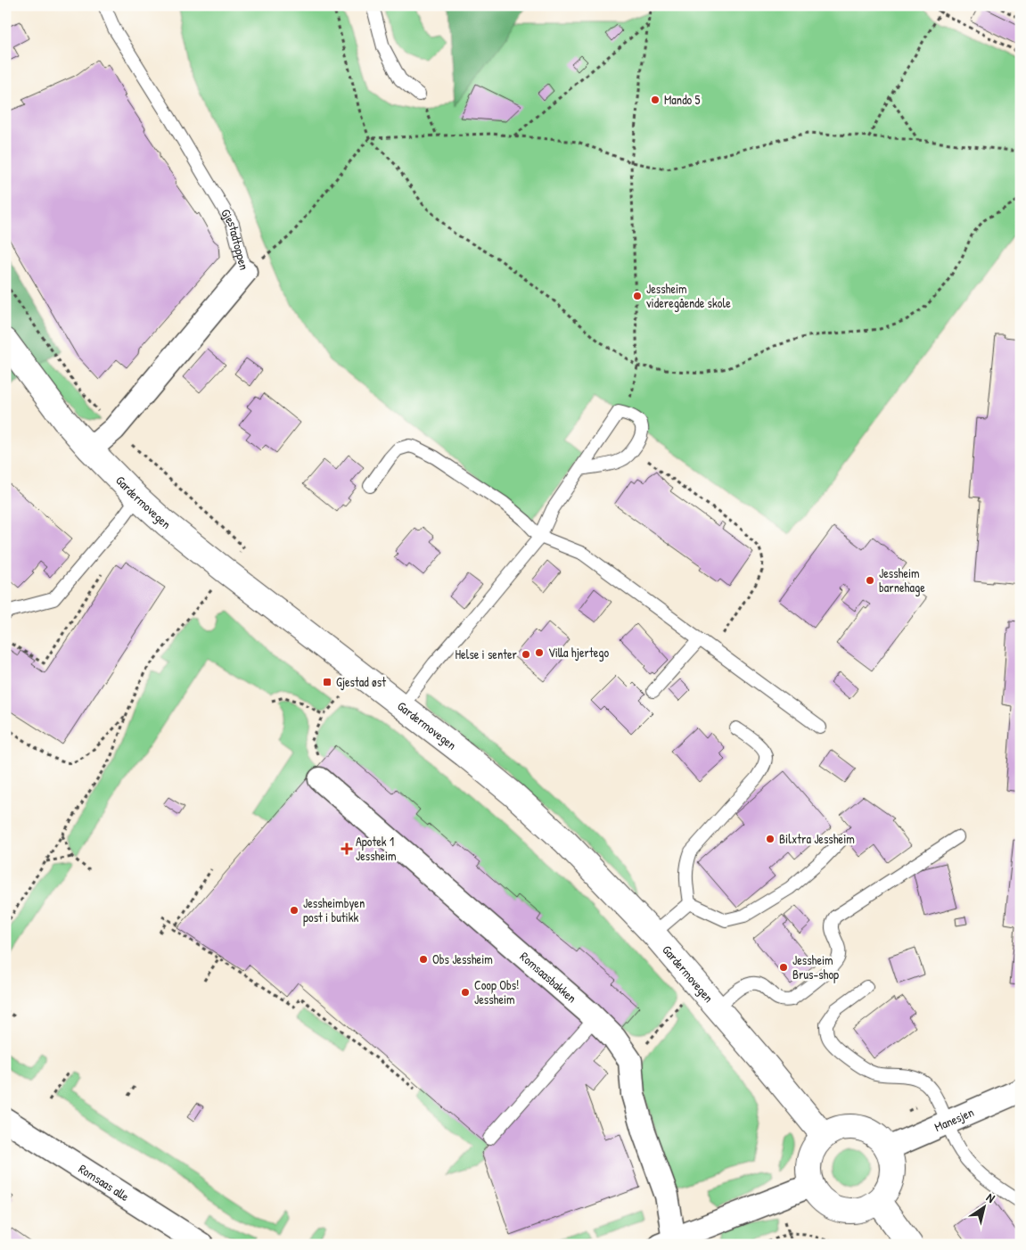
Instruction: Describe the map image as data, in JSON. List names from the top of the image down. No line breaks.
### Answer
{"streets":{"main road":["Gardermovegen"],"street":["Gjestadtoppen","Romsaasbakken","Manesjen","Romsaas alle"]},"crossings":[["Gjestadtoppen","Gardermovegen"],["Gardermovegen","Manesjen"]],"places":{"other":["Mando 5","Jessheim videregående skole","Jessheim barnehage","Villa hjertego","Helse i senter","Bilxtra Jessheim","Jessheimbyen post i butikk","Obs Jessheim","Jessheim Brus-shop","Coop Obs! Jessheim"],"transit":["Gjestad øst"],"health":["Apotek 1 Jessheim"]},"north":"top right"}
